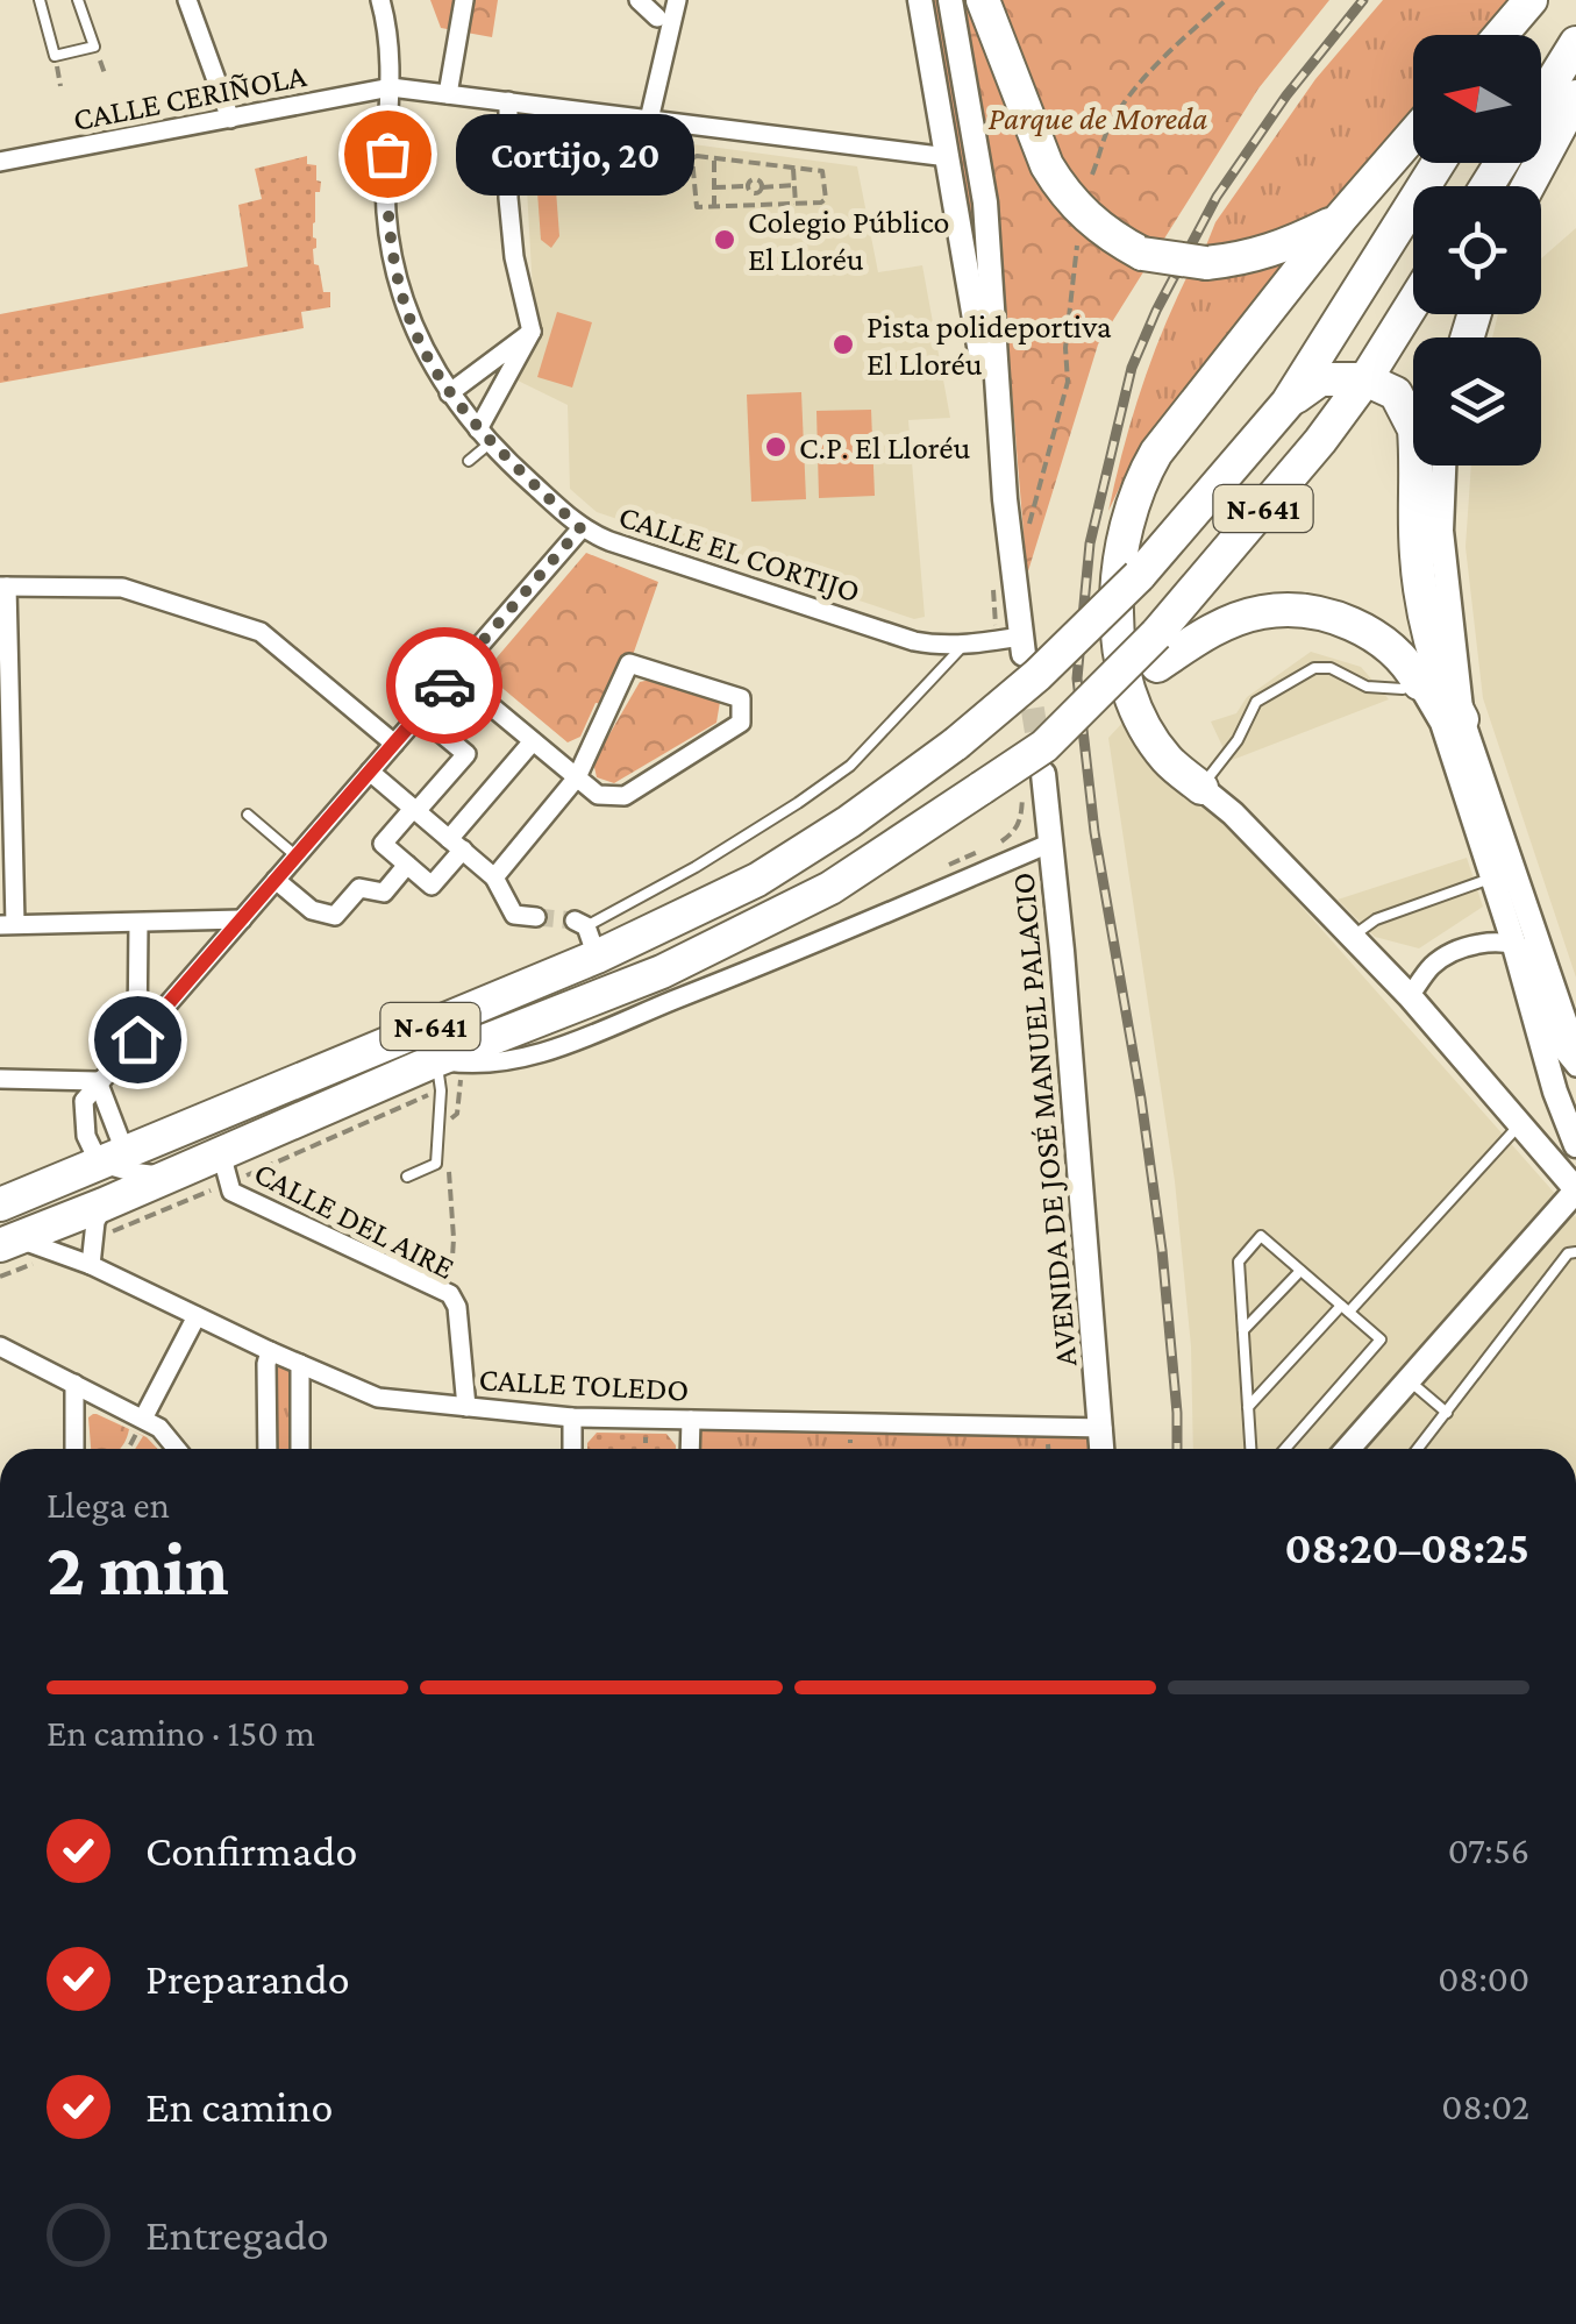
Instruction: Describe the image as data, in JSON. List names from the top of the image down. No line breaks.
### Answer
{"streets":{"highway":["N-641"],"street":["CALLE CERIÑOLA","CALLE EL CORTIJO","AVENIDA DE JOSÉ MANUEL PALACIO","CALLE DEL AIRE","CALLE TOLEDO"]},"crossings":[["CALLE CERIÑOLA","CALLE EL CORTIJO"],["N-641","AVENIDA DE JOSÉ MANUEL PALACIO"],["N-641","CALLE DEL AIRE"],["N-641","CALLE TOLEDO"],["AVENIDA DE JOSÉ MANUEL PALACIO","CALLE TOLEDO"],["CALLE DEL AIRE","CALLE TOLEDO"]],"parks":["Parque de Moreda"],"places":["Cortijo, 20","Colegio Público El Lloréu","Pista polideportiva El Lloréu","C.P. El Lloréu"],"north":"left","page":{"bubble":"Cortijo, 20","heading":["2 min","Llega en","08:20–08:25"],"bar":"En camino · 150 m","list":[["Confirmado","07:56"],["Preparando","08:00"],["En camino","08:02"],"Entregado"]}}
